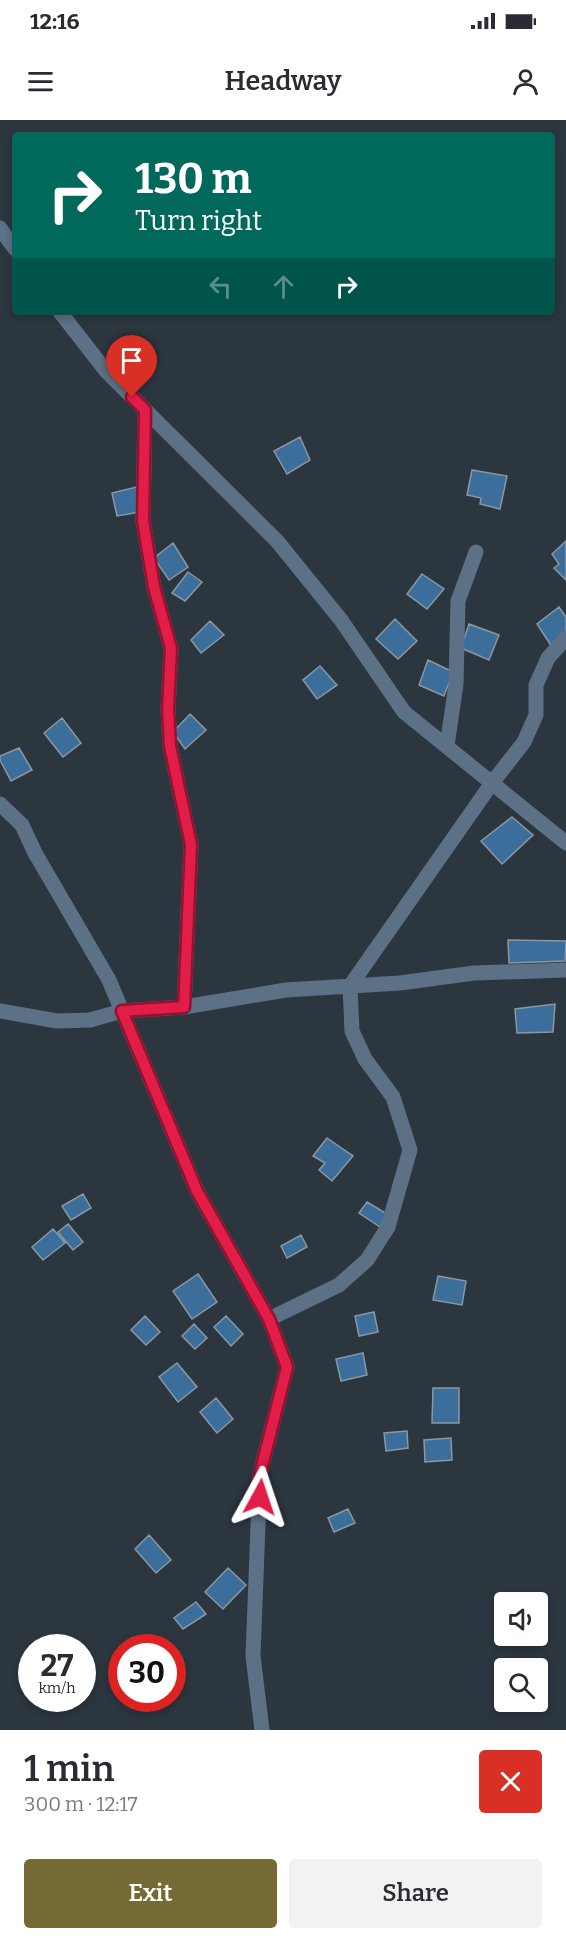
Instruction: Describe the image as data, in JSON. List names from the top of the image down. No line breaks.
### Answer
{"page":{"status":"12:16","header":"Headway","turn":["130 m","Turn right"],"speed":"27 km/h","limit":"30","heading":["1 min","300 m · 12:17"],"buttons":["Exit","Share"]}}
